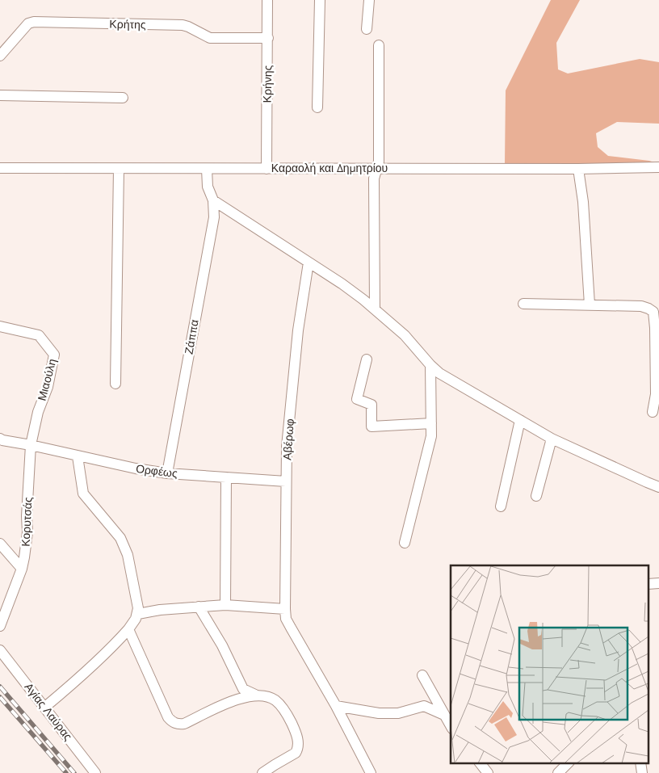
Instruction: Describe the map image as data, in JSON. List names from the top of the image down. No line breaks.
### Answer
{"streets":{"street":["Κρήτης","Κρήνης","Καραολή και Δημητρίου","Ζάππα","Μιαούλη","Αβέρωφ","Ορφέως","Κορυτσάς","Αγίας Λαύρας"]},"crossings":[["Κρήτης","Κρήνης"],["Κρήνης","Καραολή και Δημητρίου"],["Καραολή και Δημητρίου","Ζάππα"],["Ζάππα","Ορφέως"],["Μιαούλη","Ορφέως"],["Μιαούλη","Κορυτσάς"],["Αβέρωφ","Ορφέως"],["Ορφέως","Κορυτσάς"]]}
